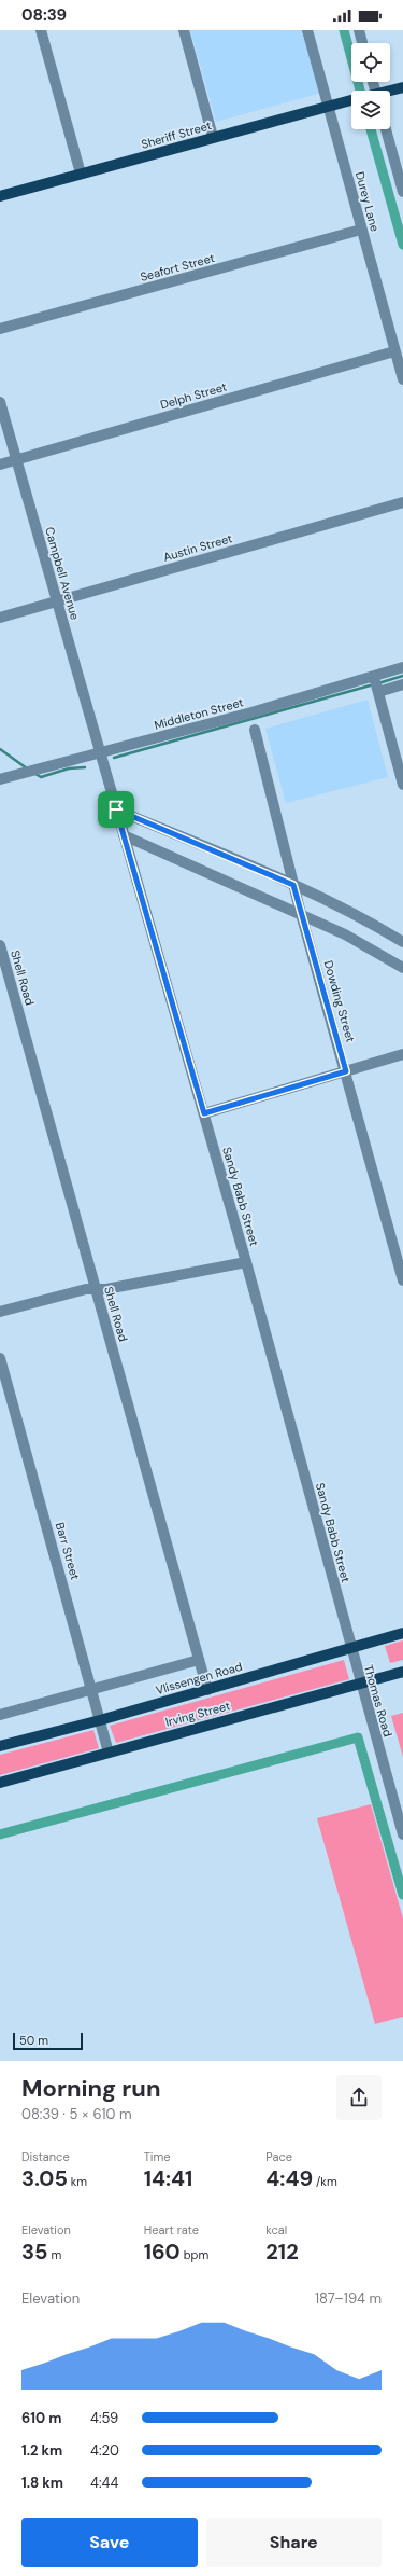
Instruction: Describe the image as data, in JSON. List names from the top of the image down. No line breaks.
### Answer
{"streets":{"main road":["Sheriff Street","Vlissengen Road","Irving Street"],"street":["Durey Lane","Seafort Street","Delph Street","Austin Street","Campbell Avenue","Middleton Street","Shell Road","Dowding Street","Sandy Babb Street","Barr Street","Thomas Road"]},"crossings":[["Sheriff Street","Durey Lane"],["Durey Lane","Seafort Street"],["Durey Lane","Delph Street"],["Delph Street","Campbell Avenue"],["Austin Street","Campbell Avenue"],["Campbell Avenue","Middleton Street"],["Campbell Avenue","Sandy Babb Street"],["Middleton Street","Sandy Babb Street"],["Shell Road","Vlissengen Road"],["Sandy Babb Street","Vlissengen Road"],["Sandy Babb Street","Thomas Road"],["Barr Street","Vlissengen Road"],["Barr Street","Irving Street"],["Vlissengen Road","Thomas Road"],["Thomas Road","Irving Street"]],"scale_bar":"50 m","page":{"status":"08:39","scale":"50 m","heading":["Morning run","08:39 · 5 × 610 m"],"stats":[["Distance","3.05 km"],["Time","14:41"],["Pace","4:49 /km"],["Elevation","35 m"],["Heart rate","160 bpm"],["kcal","212"]],"chart":["Elevation","187–194 m"],"list":[{"name":"610 m","note":"4:59"},{"name":"1.2 km","note":"4:20"},{"name":"1.8 km","note":"4:44"}],"buttons":["Save","Share"]}}
